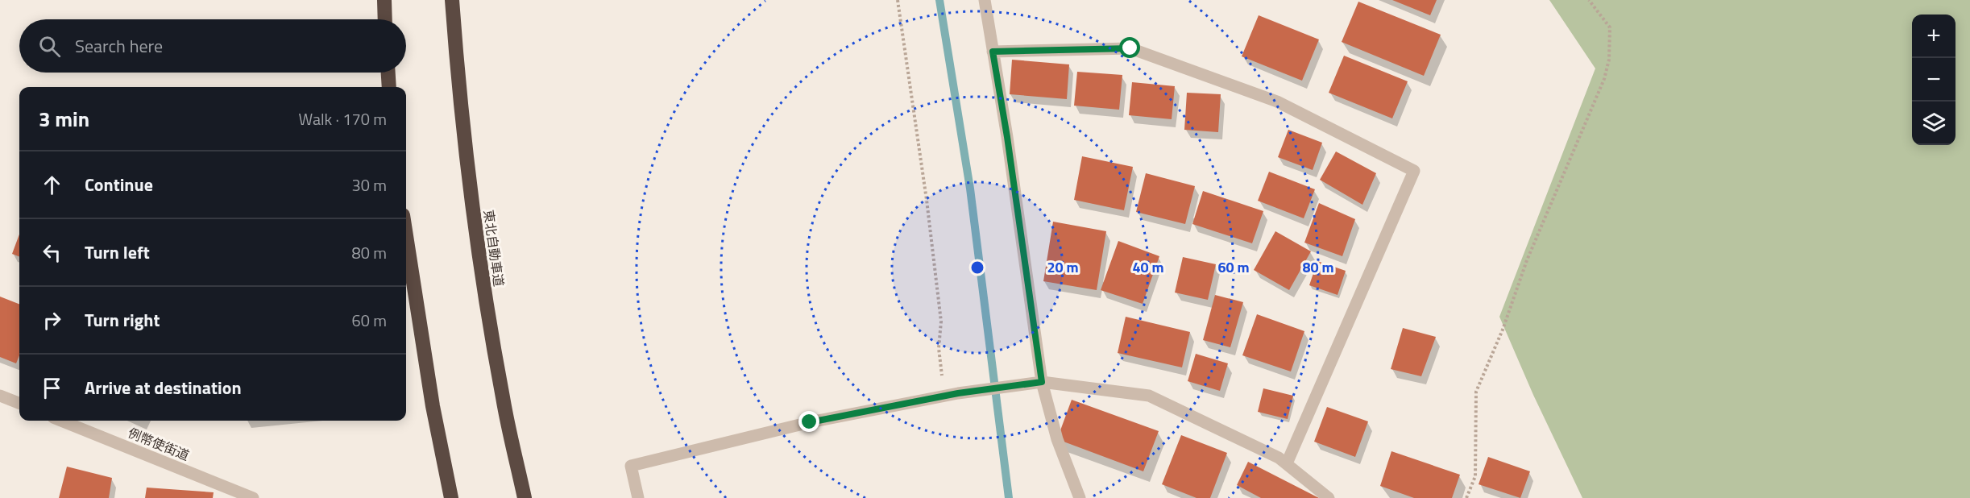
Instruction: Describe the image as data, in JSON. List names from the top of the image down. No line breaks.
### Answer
{"streets":{"highway":["東北自動車道"],"street":["例幣使街道"]},"page":{"map_buttons":["+","−"],"search":"Search here","heading":["3 min","Walk · 170 m"],"list":[["Continue","30 m"],["Turn left","80 m"],["Turn right","60 m"],"Arrive at destination"]},"rings":["20 m","40 m","60 m","80 m"]}
